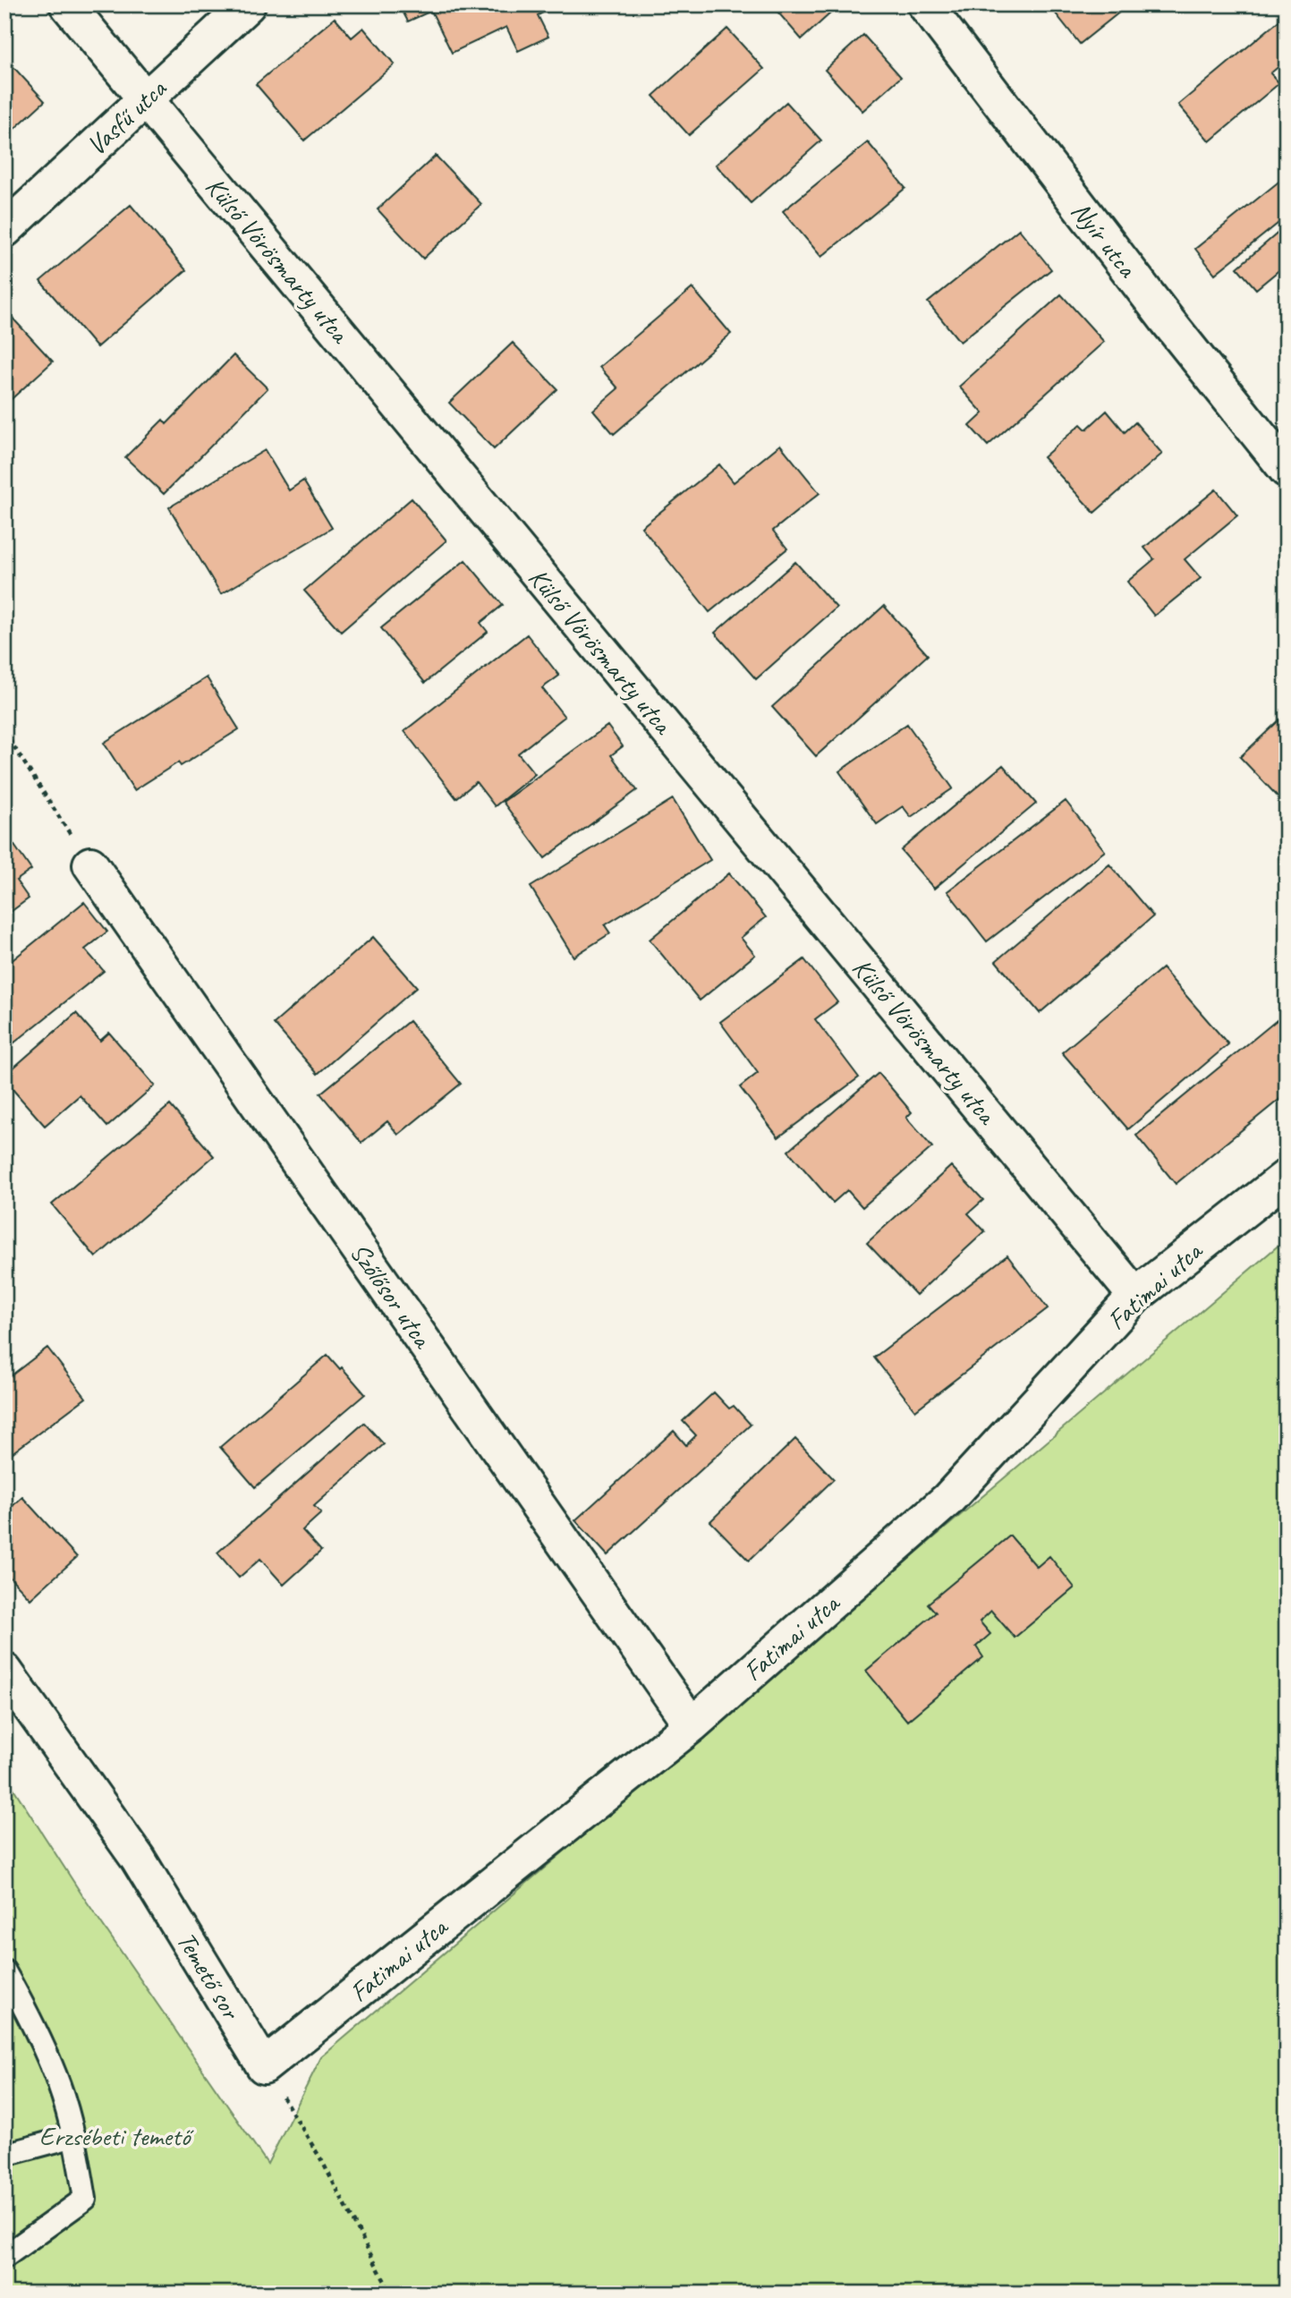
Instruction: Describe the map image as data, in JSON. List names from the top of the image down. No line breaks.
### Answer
{"streets":{"street":["Vasfű utca","Nyír utca","Külső Vörösmarty utca","Fatimai utca","Szőlősor utca","Temető sor"]},"crossings":[["Vasfű utca","Külső Vörösmarty utca"],["Külső Vörösmarty utca","Fatimai utca"],["Fatimai utca","Szőlősor utca"],["Fatimai utca","Temető sor"]],"parks":["Erzsébeti temető"]}
